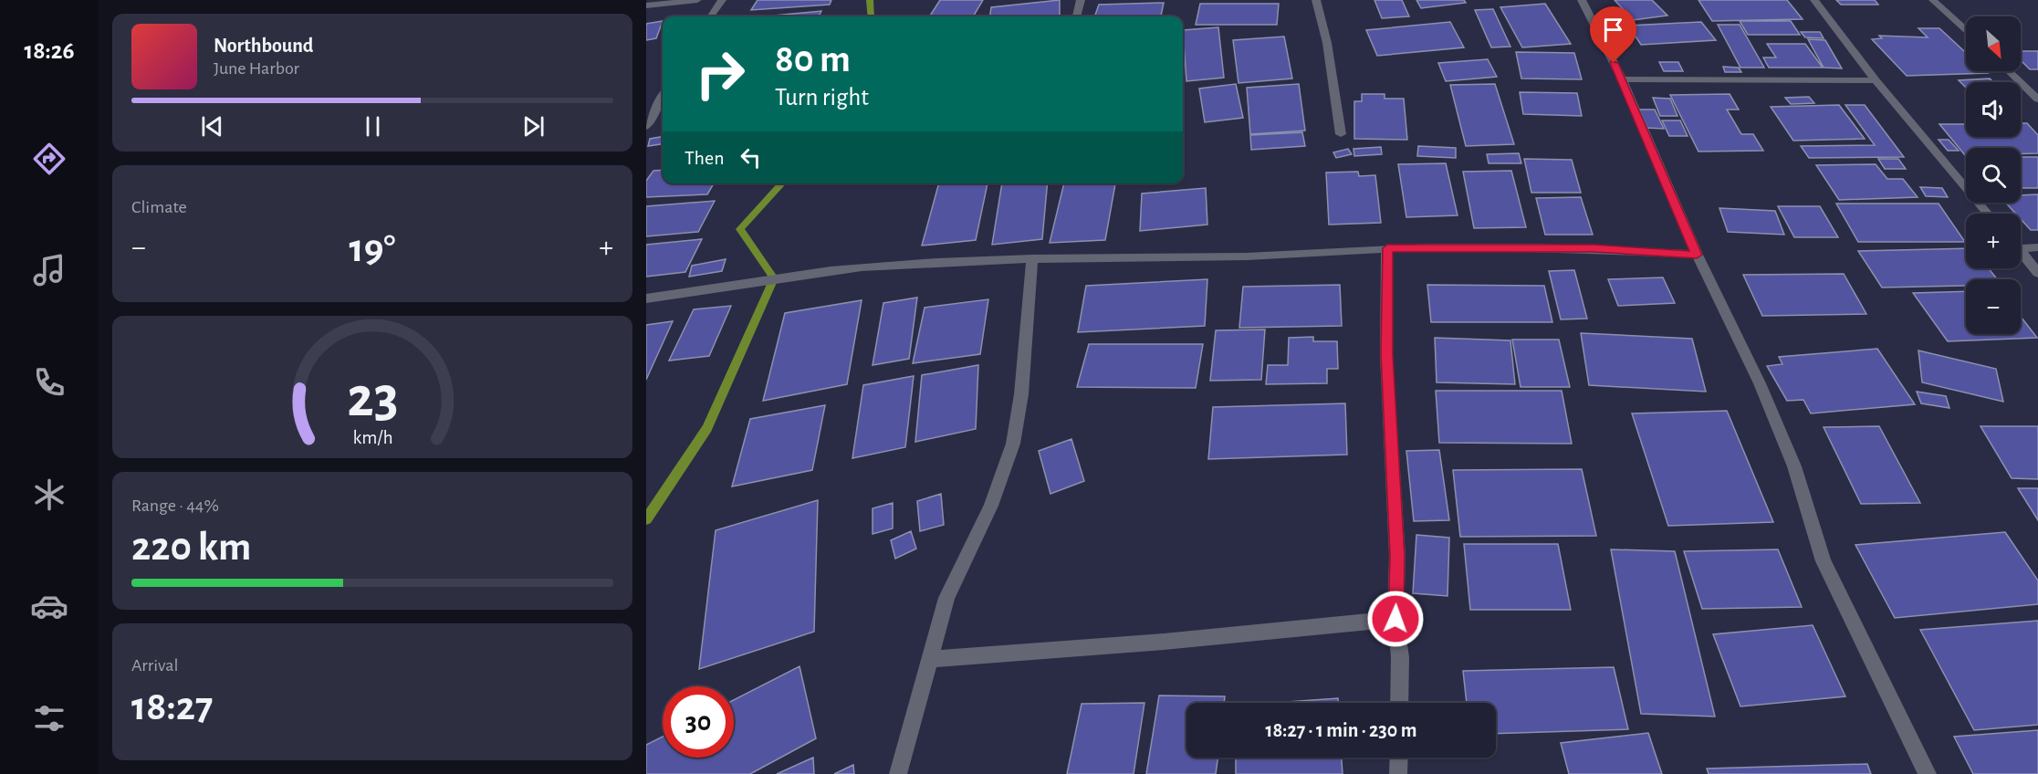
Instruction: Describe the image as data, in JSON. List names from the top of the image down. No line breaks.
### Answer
{"north":"bottom right","page":{"tabs":"18:26","map_buttons":["+","−"],"turn":["80 m","Turn right"],"song":["Northbound","June Harbor"],"then":"Then","tile":["Climate",["Range · 44%","220 km"],["Arrival","18:27"]],"heat":["−","19°","+"],"limit":"30","trip":"18:27 · 1 min · 230 m","gauge":["23","km/h"]}}
